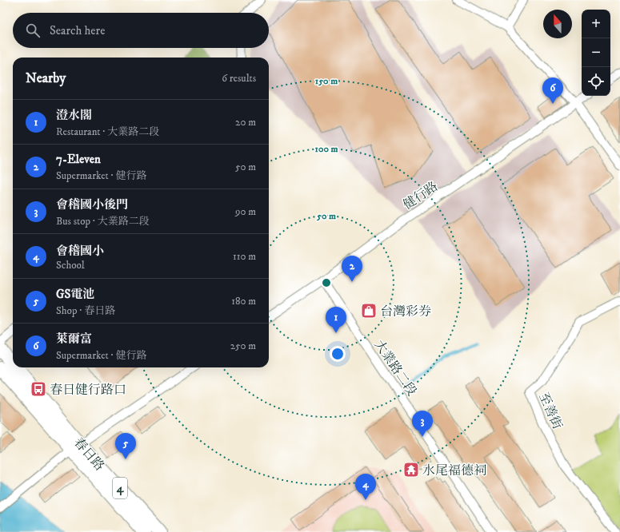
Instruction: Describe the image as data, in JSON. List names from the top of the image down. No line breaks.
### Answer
{"streets":{"main road":["春日路","4"],"street":["健行路","大業路二段","至善街"]},"crossings":[["健行路","大業路二段"]],"places":{"shop":["台灣彩券"],"bus stop":["春日健行路口"],"temple":["水尾福德祠"]},"north":"top","page":{"map_buttons":["+","−"],"search":"Search here","heading":["Nearby","6 results"],"pins":["6","2","1","3","5","4"],"list":[{"mark":"1","name":"澄水閣","note":"Restaurant · 大業路二段","value":"20 m"},{"mark":"2","name":"7-Eleven","note":"Supermarket · 健行路","value":"50 m"},{"mark":"3","name":"會稽國小後門","note":"Bus stop · 大業路二段","value":"90 m"},{"mark":"4","name":"會稽國小","note":"School","value":"110 m"},{"mark":"5","name":"GS電池","note":"Shop · 春日路","value":"180 m"},{"mark":"6","name":"萊爾富","note":"Supermarket · 健行路","value":"250 m"}]},"rings":["150 m","100 m","50 m"]}
